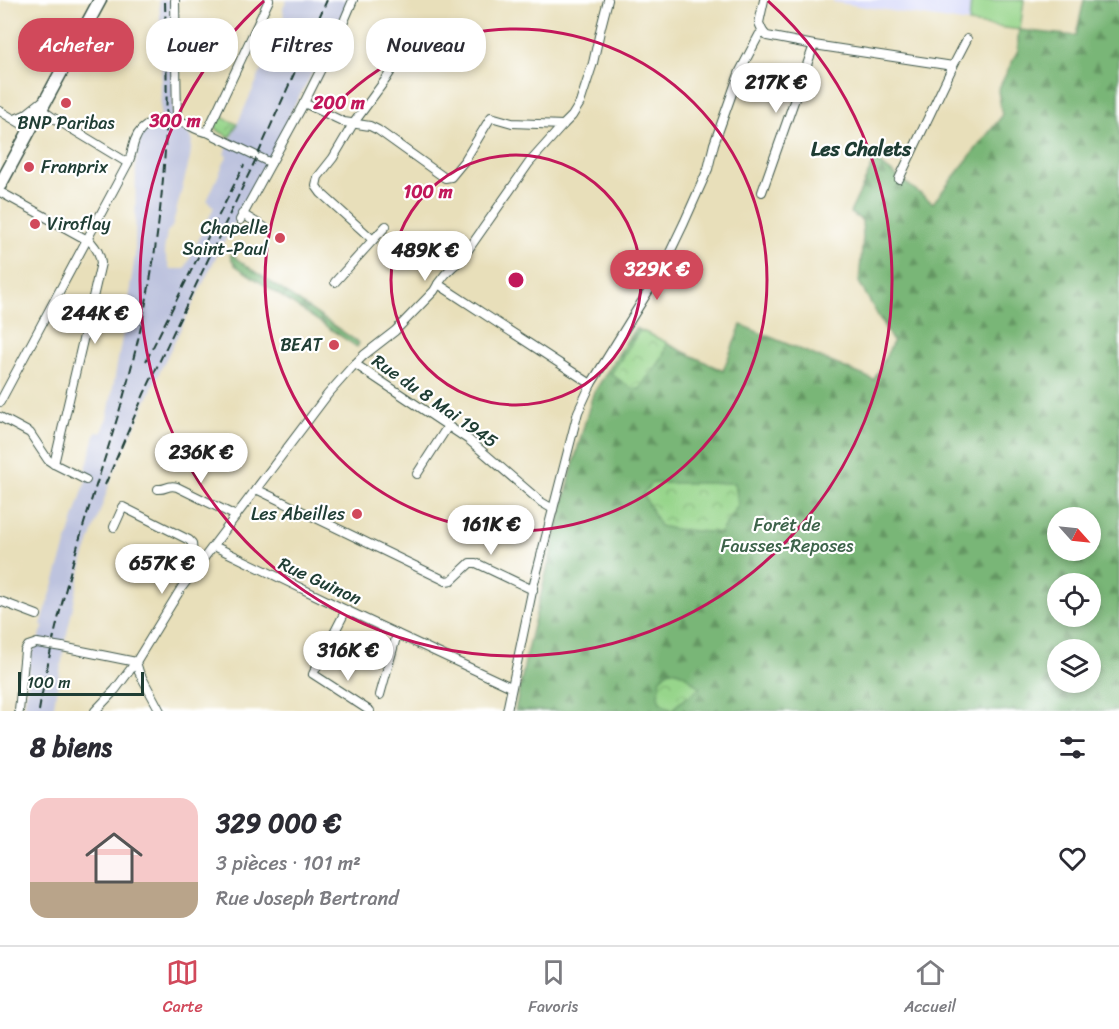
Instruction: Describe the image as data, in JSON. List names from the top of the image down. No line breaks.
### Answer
{"streets":{"street":["Rue du 8 Mai 1945","Rue Guinon"]},"districts":["Les Chalets"],"parks":["Forêt de Fausses-Reposes"],"places":["BNP Paribas","Franprix","Viroflay","Chapelle Saint-Paul","BEAT","Les Abeilles"],"scale_bar":"100 m","north":"bottom right","page":{"chip":["Acheter","Louer","Filtres","Nouveau"],"price":["217K €","489K €","329K €","244K €","236K €","161K €","657K €","316K €"],"scale":"100 m","heading":"8 biens","list":[{"name":"329 000 €","note":"3 pièces · 101 m² · Rue Joseph Bertrand"}],"tabs":["Carte","Favoris","Accueil"]},"rings":["200 m","300 m","100 m"]}
